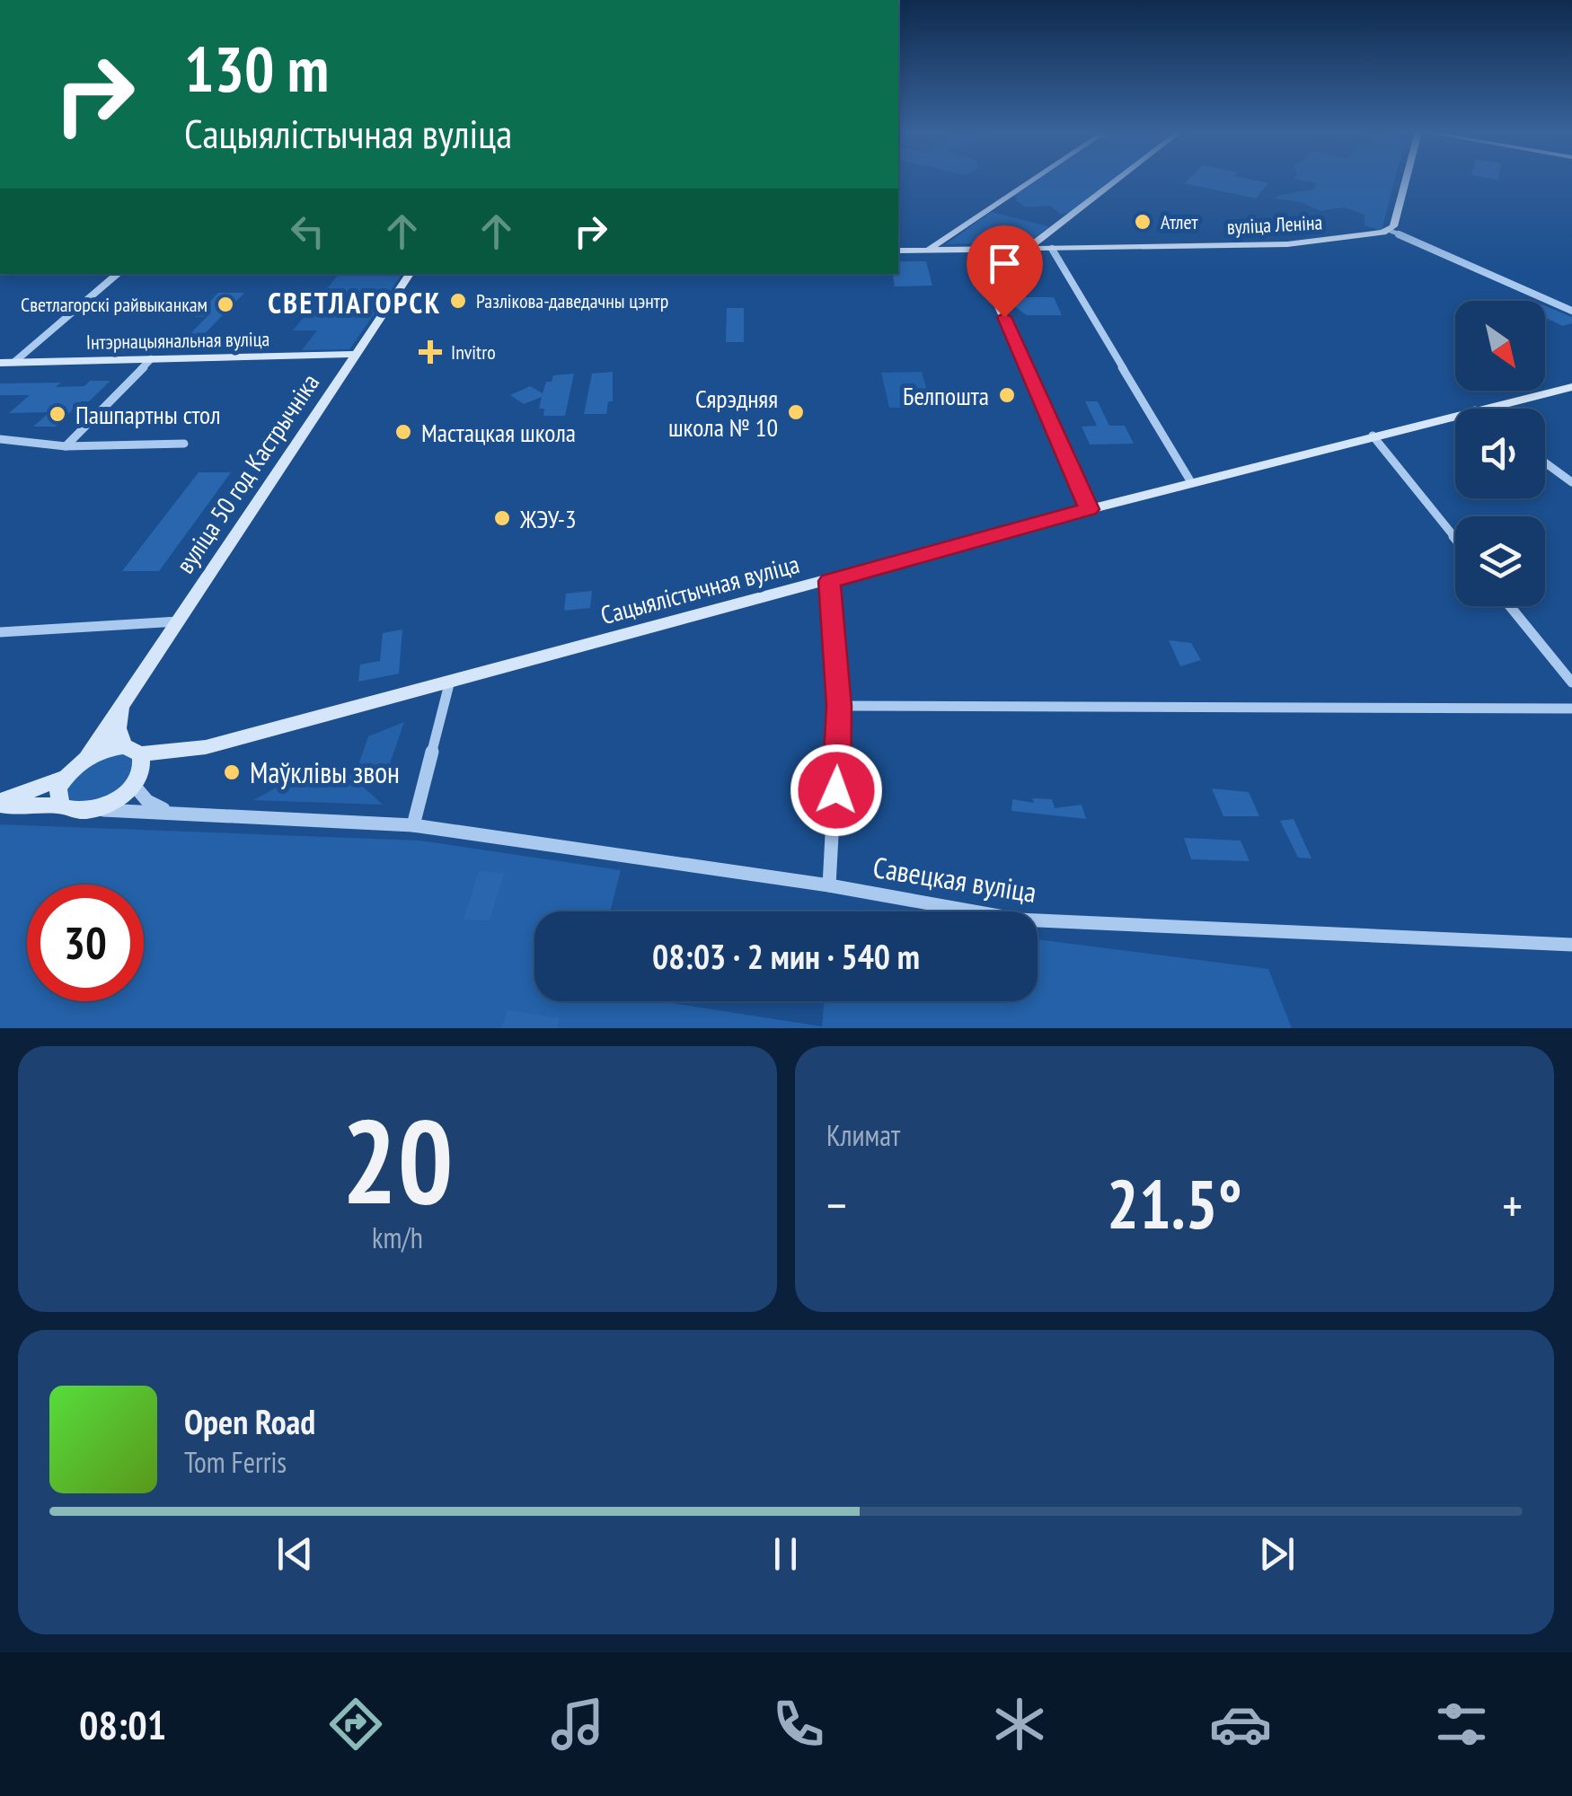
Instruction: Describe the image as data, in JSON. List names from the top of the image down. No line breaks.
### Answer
{"streets":{"street":["вуліца Леніна","Інтэрнацыянальная вуліца","вуліца 50 год Кастрычніка","Сацыялістычная вуліца","Савецкая вуліца"]},"crossings":[["Інтэрнацыянальная вуліца","вуліца 50 год Кастрычніка"]],"districts":["СВЕТЛАГОРСК"],"places":{"other":["Атлет","Разлікова-даведачны цэнтр","Светлагорскі райвыканкам","Белпошта","Сярэдняя школа № 10","Пашпартны стол","Мастацкая школа","ЖЭУ-3","Маўклівы звон"],"health":["Invitro"]},"north":"bottom right","page":{"turn":["130 m","Сацыялістычная вуліца"],"limit":"30","trip":"08:03 · 2 мин · 540 m","tile":[["20","km/h"],"Климат"],"heat":["−","21.5°","+"],"song":["Open Road","Tom Ferris"],"tabs":"08:01"}}
